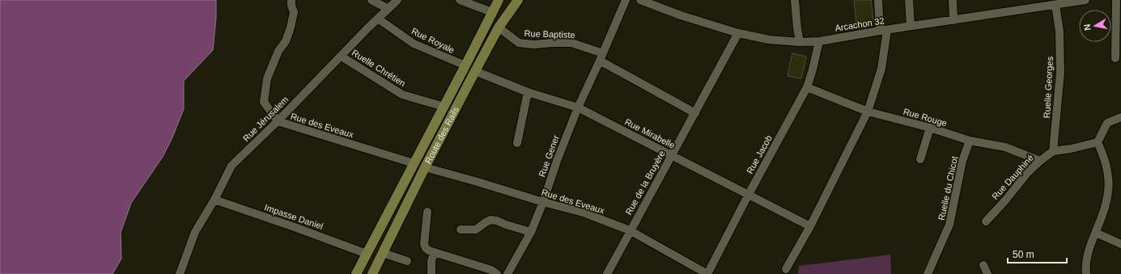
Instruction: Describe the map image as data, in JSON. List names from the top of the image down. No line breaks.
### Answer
{"streets":{"main road":["Route des Rails"],"street":["Arcachon 32","Rue Baptiste","Rue Royale","Ruelle Chrétien","Ruelle Georges","Rue Rouge","Rue Jérusalem","Rue des Eveaux","Rue Mirabelle","Rue Jacob","Rue Gener","Rue Dauphiné","Rue de la Bruyère","Ruelle du Chicot","Impasse Daniel"]},"crossings":[["Arcachon 32","Ruelle Georges"],["Arcachon 32","Rue Jacob"],["Arcachon 32","Rue de la Bruyère"],["Rue Baptiste","Route des Rails"],["Rue Baptiste","Rue Gener"],["Rue Royale","Rue Jérusalem"],["Rue Royale","Route des Rails"],["Ruelle Chrétien","Rue Jérusalem"],["Ruelle Chrétien","Route des Rails"],["Ruelle Georges","Rue Dauphiné"],["Rue Rouge","Rue Jacob"],["Rue Rouge","Rue Dauphiné"],["Rue Rouge","Ruelle du Chicot"],["Rue Jérusalem","Rue des Eveaux"],["Rue Jérusalem","Impasse Daniel"],["Rue des Eveaux","Route des Rails"],["Rue des Eveaux","Rue Jacob"],["Rue des Eveaux","Rue Gener"],["Rue des Eveaux","Rue de la Bruyère"],["Rue Mirabelle","Route des Rails"],["Rue Mirabelle","Rue Jacob"],["Rue Mirabelle","Rue Gener"],["Rue Mirabelle","Rue de la Bruyère"],["Route des Rails","Impasse Daniel"]],"scale_bar":"50 m","north":"left"}
